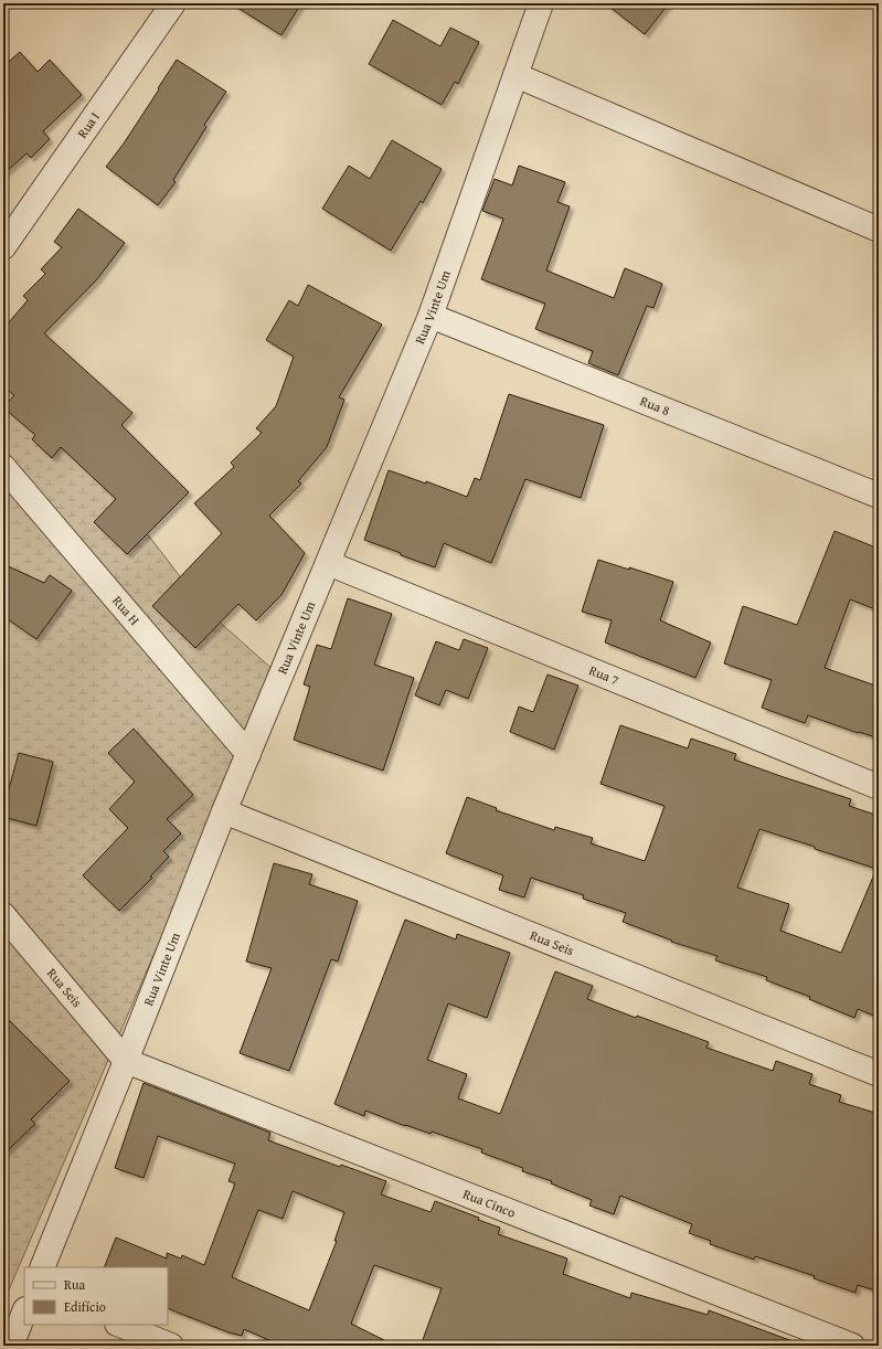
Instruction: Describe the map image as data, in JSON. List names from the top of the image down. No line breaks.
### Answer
{"streets":{"street":["Rua I","Rua Vinte Um","Rua 8","Rua H","Rua 7","Rua Seis","Rua Cinco"]},"crossings":[["Rua Vinte Um","Rua 8"],["Rua Vinte Um","Rua H"],["Rua Vinte Um","Rua 7"],["Rua Vinte Um","Rua Seis"],["Rua Vinte Um","Rua Cinco"],["Rua Seis","Rua Cinco"]],"legend":["Rua","Edifício"]}
